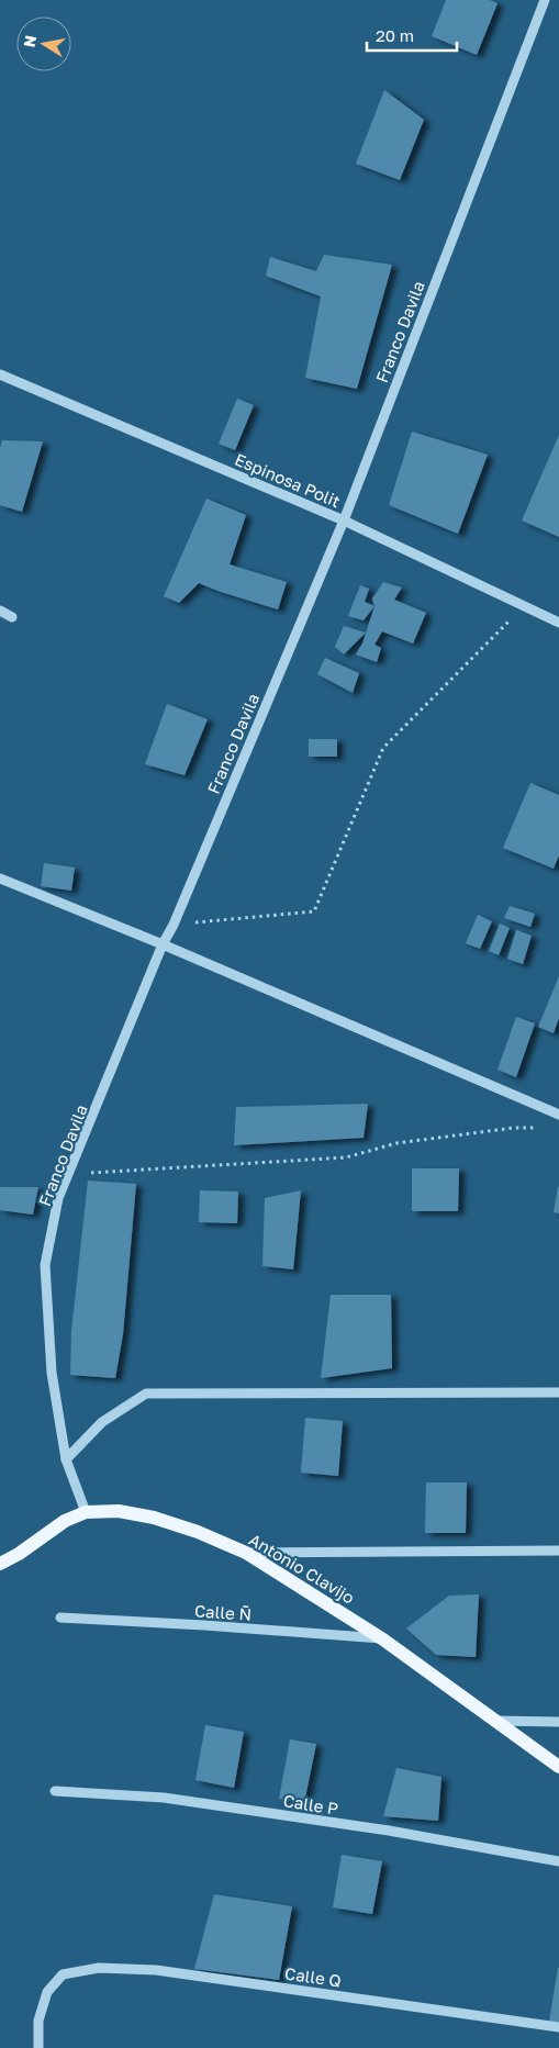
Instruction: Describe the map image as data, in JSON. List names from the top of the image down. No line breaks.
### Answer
{"streets":{"main road":["Antonio Clavijo"],"street":["Franco Davila","Espinosa Polit","Calle Ñ","Calle P","Calle Q"]},"crossings":[["Franco Davila","Espinosa Polit"],["Franco Davila","Antonio Clavijo"],["Antonio Clavijo","Calle Ñ"]],"scale_bar":"20 m","north":"left"}
